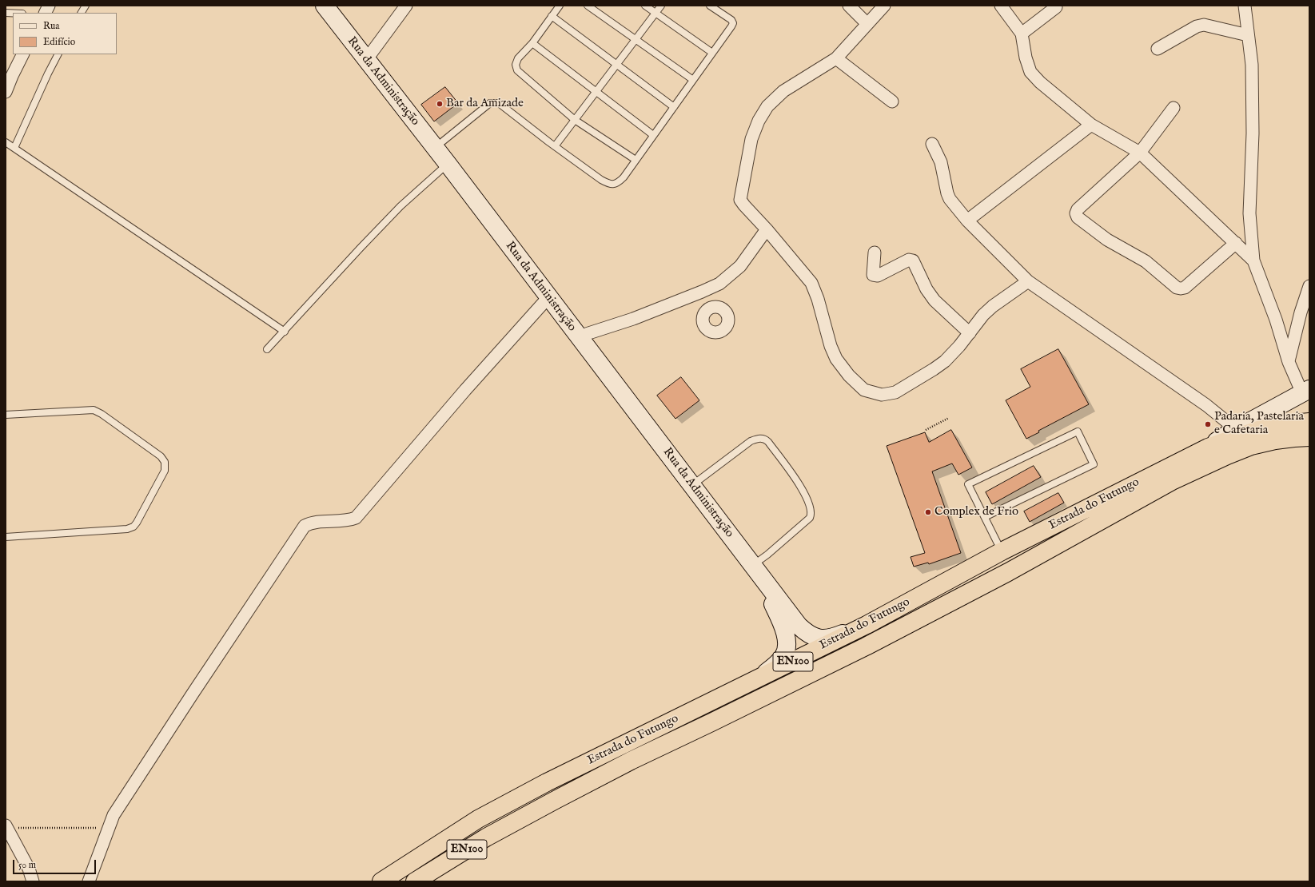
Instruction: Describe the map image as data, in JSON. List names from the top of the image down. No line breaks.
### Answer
{"streets":{"highway":["Estrada do Futungo","EN100"],"street":["Rua da Administração"]},"places":["Bar da Amizade","Padaria, Pastelaria e Cafetaria","Complex de Frio"],"legend":["Rua","Edifício"],"scale_bar":"50 m"}
